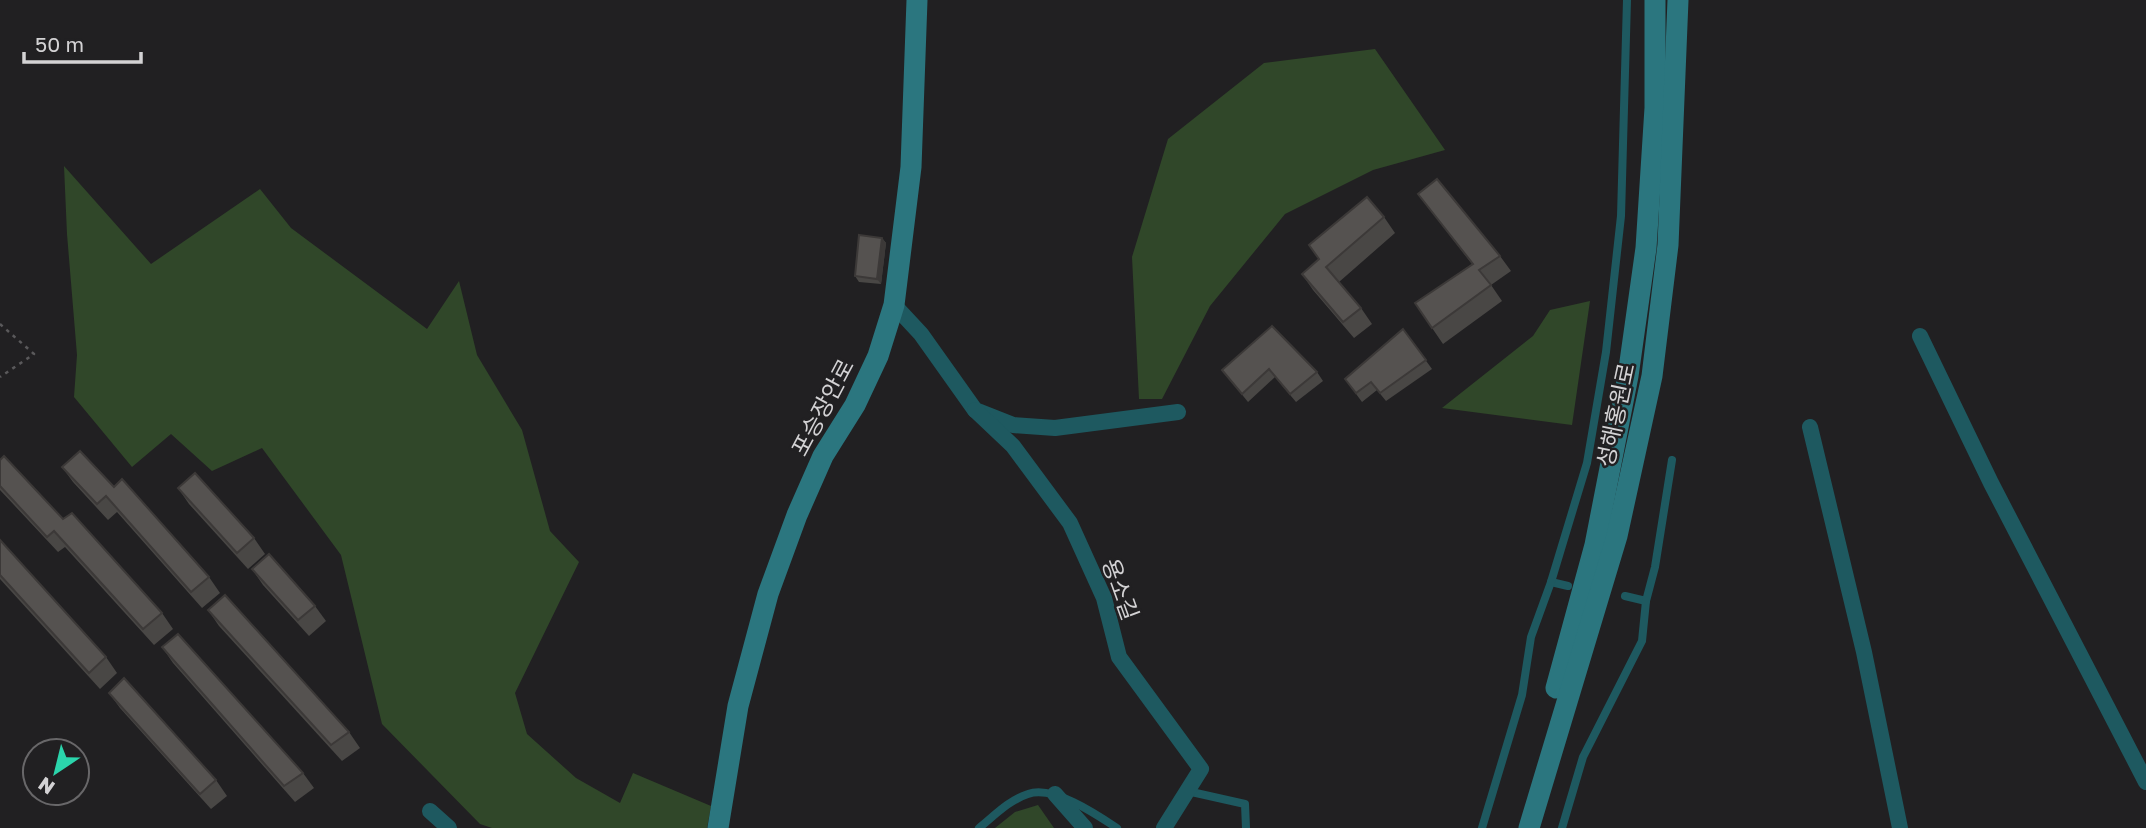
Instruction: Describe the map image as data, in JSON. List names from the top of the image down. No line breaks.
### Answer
{"streets":{"main road":["포승장안로","성해홍원로"],"street":["용소길"]},"crossings":[["포승장안로","용소길"]],"scale_bar":"50 m","north":"bottom left"}
